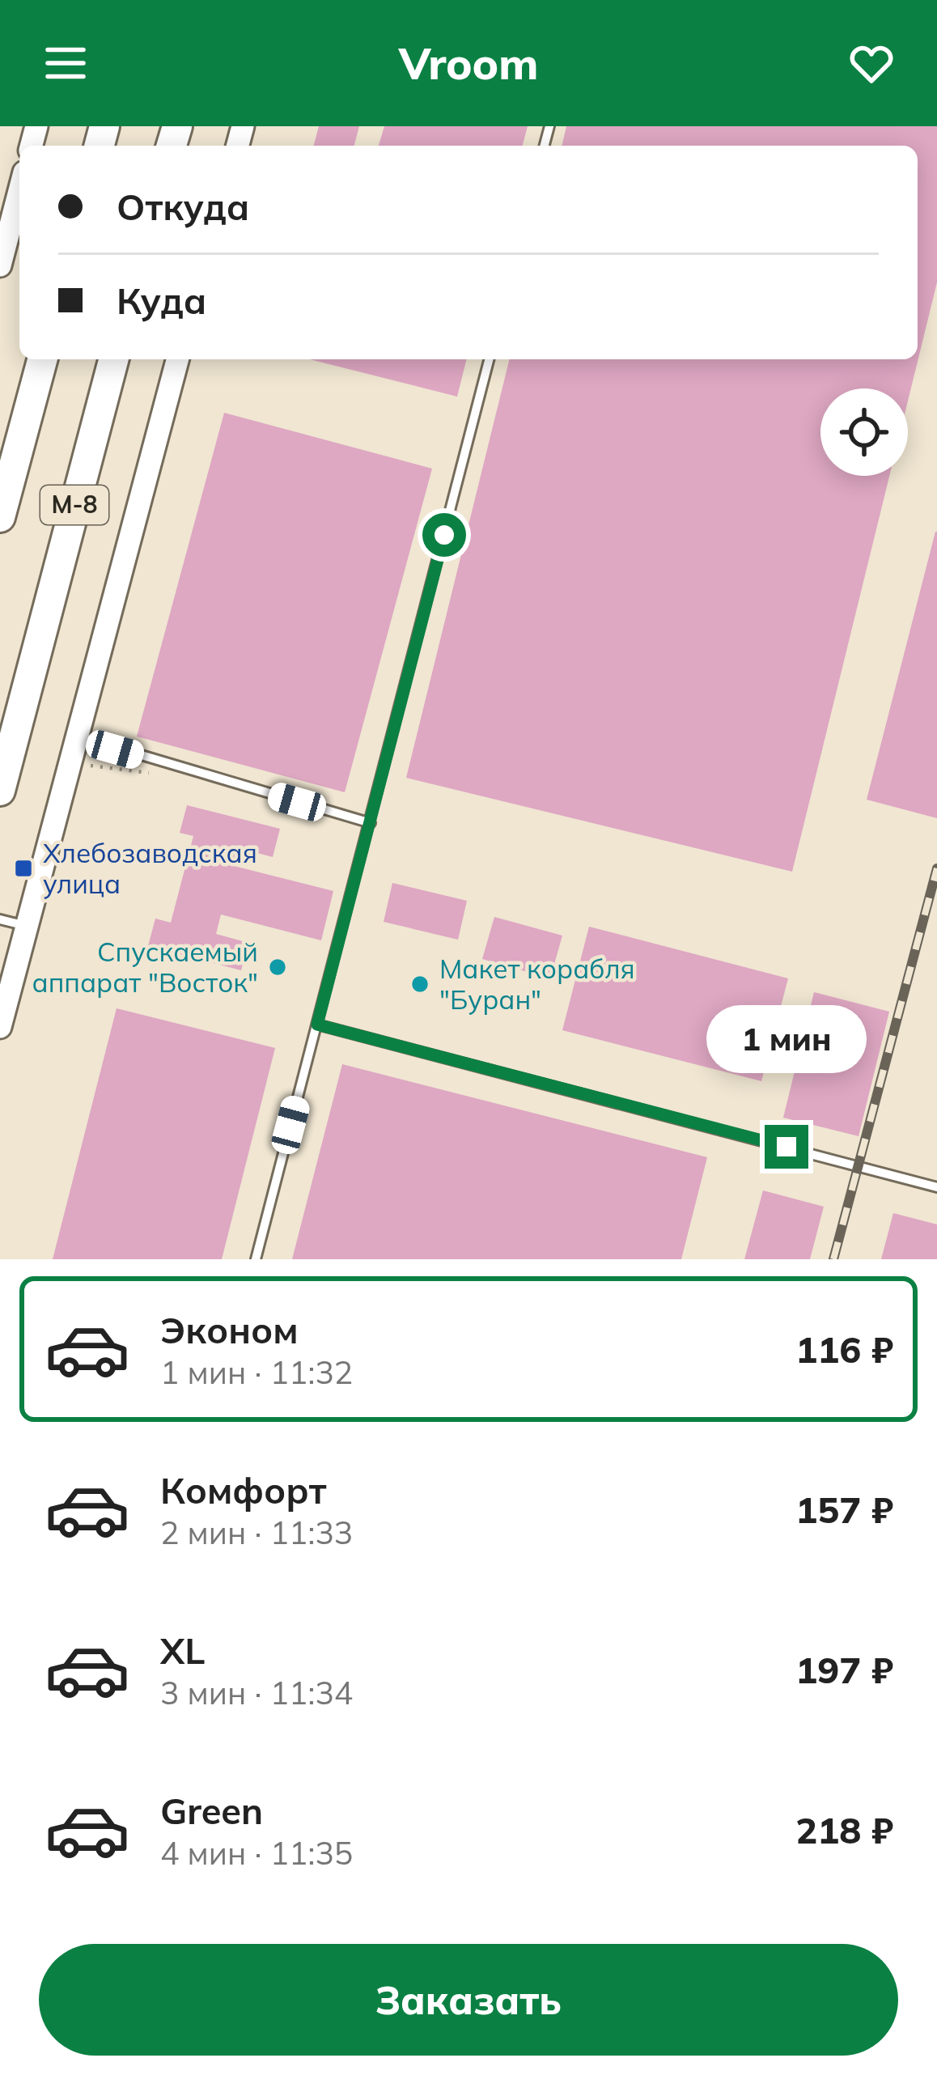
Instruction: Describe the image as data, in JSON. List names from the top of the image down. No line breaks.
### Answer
{"streets":{"highway":["М-8"]},"places":{"transit":["Хлебозаводская улица"],"other":["Спускаемый аппарат \"Восток\"","Макет корабля \"Буран\""]},"page":{"header":"Vroom","banner":["Откуда","Куда"],"bubble":"1 мин","list":[{"name":"Эконом","note":"1 мин · 11:32","value":"116 ₽"},{"name":"Комфорт","note":"2 мин · 11:33","value":"157 ₽"},{"name":"XL","note":"3 мин · 11:34","value":"197 ₽"},{"name":"Green","note":"4 мин · 11:35","value":"218 ₽"}],"buttons":"Заказать"}}
